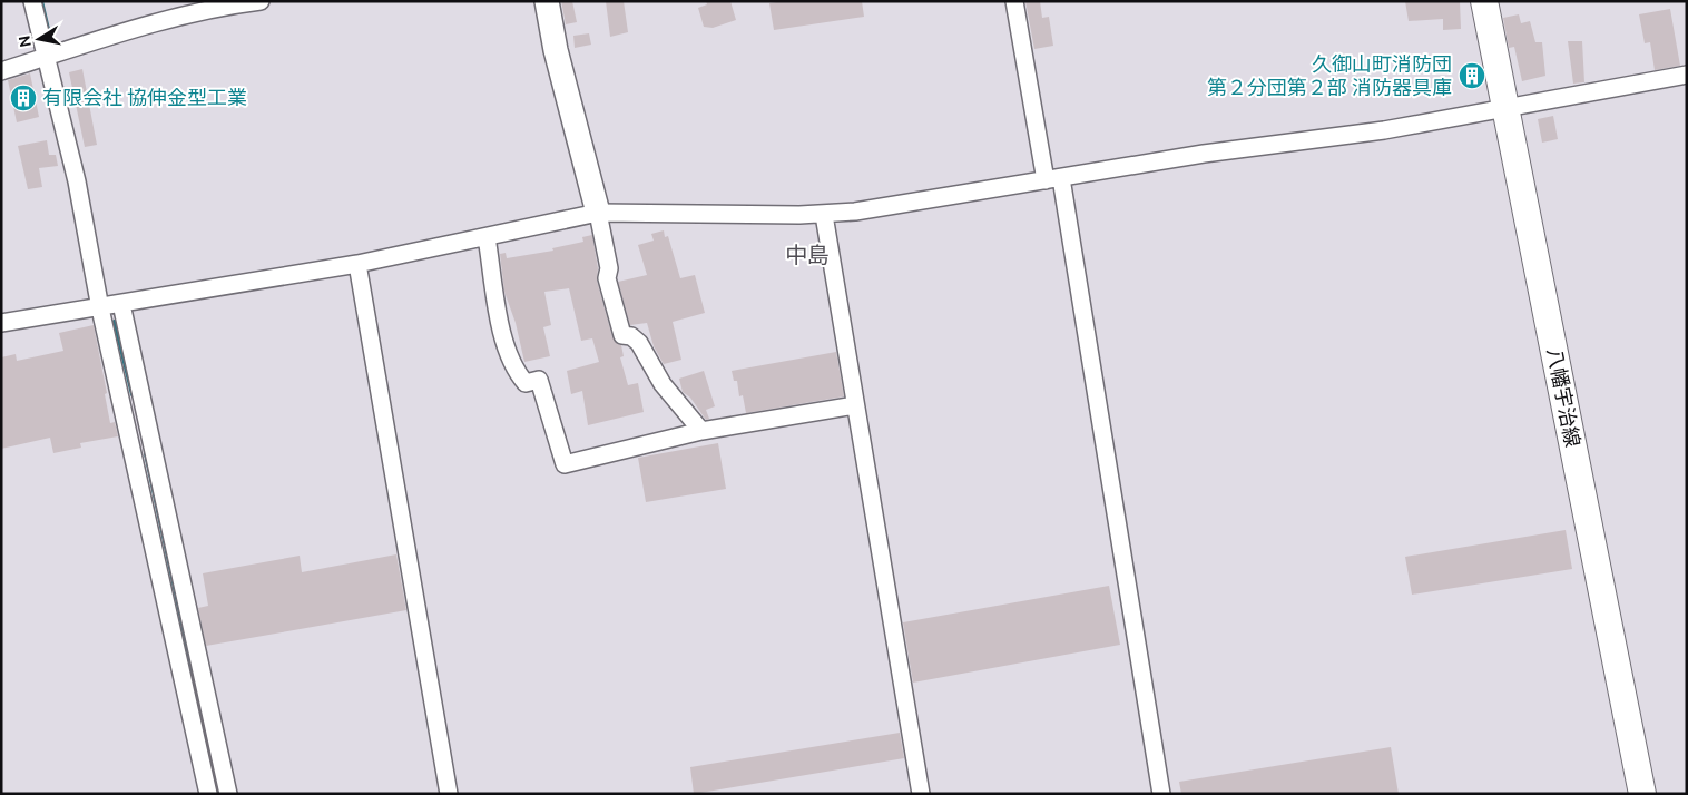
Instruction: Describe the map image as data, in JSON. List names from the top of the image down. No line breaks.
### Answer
{"streets":{"main road":["八幡宇治線"]},"districts":["中島"],"places":{"building":["久御山町消防団 第２分団第２部 消防器具庫","有限会社 協伸金型工業"]},"north":"left"}
